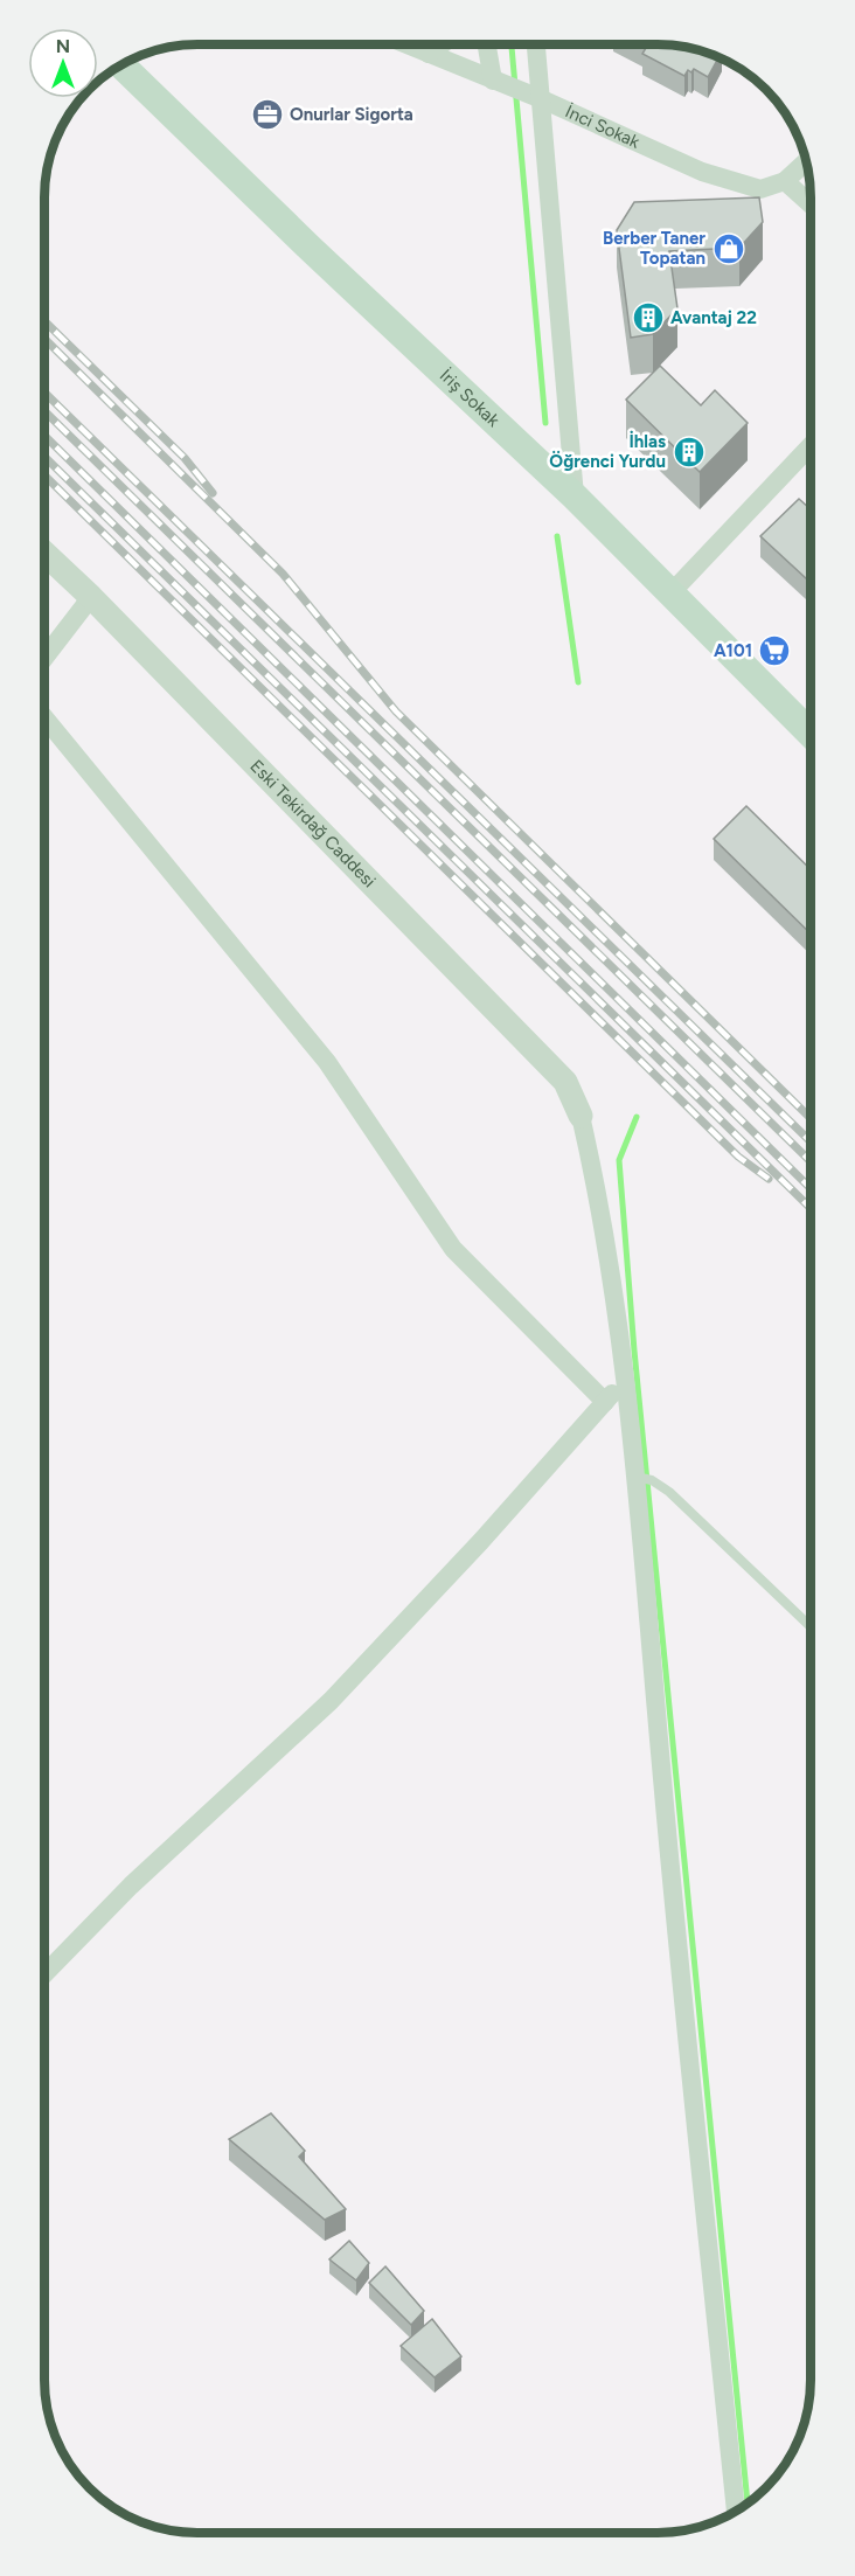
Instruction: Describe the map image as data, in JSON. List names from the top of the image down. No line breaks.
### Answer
{"streets":{"main road":["İriş Sokak"],"street":["İnci Sokak","Eski Tekirdağ Caddesi"]},"places":{"office":["Onurlar Sigorta"],"shop":["Berber Taner Topatan"],"building":["Avantaj 22","İhlas Öğrenci Yurdu"],"supermarket":["A101"]},"north":"top"}
